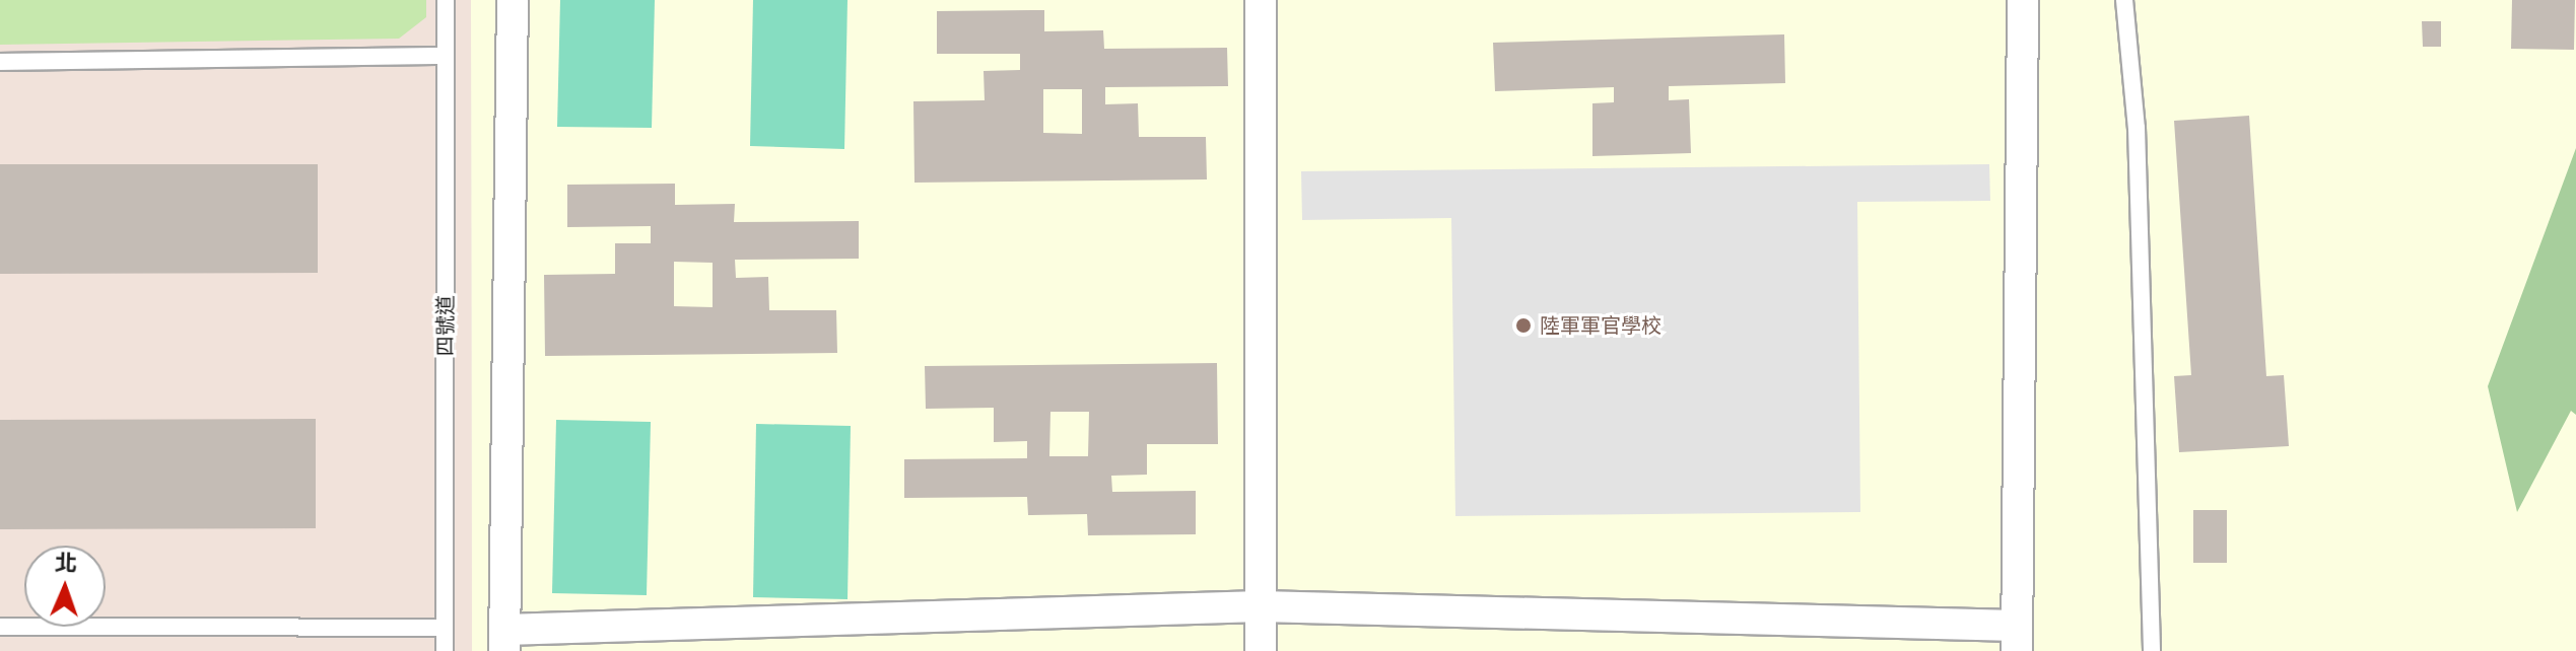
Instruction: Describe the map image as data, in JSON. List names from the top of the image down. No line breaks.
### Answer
{"streets":{"lane":["四號道"]},"places":["陸軍軍官學校"],"north":"top"}
